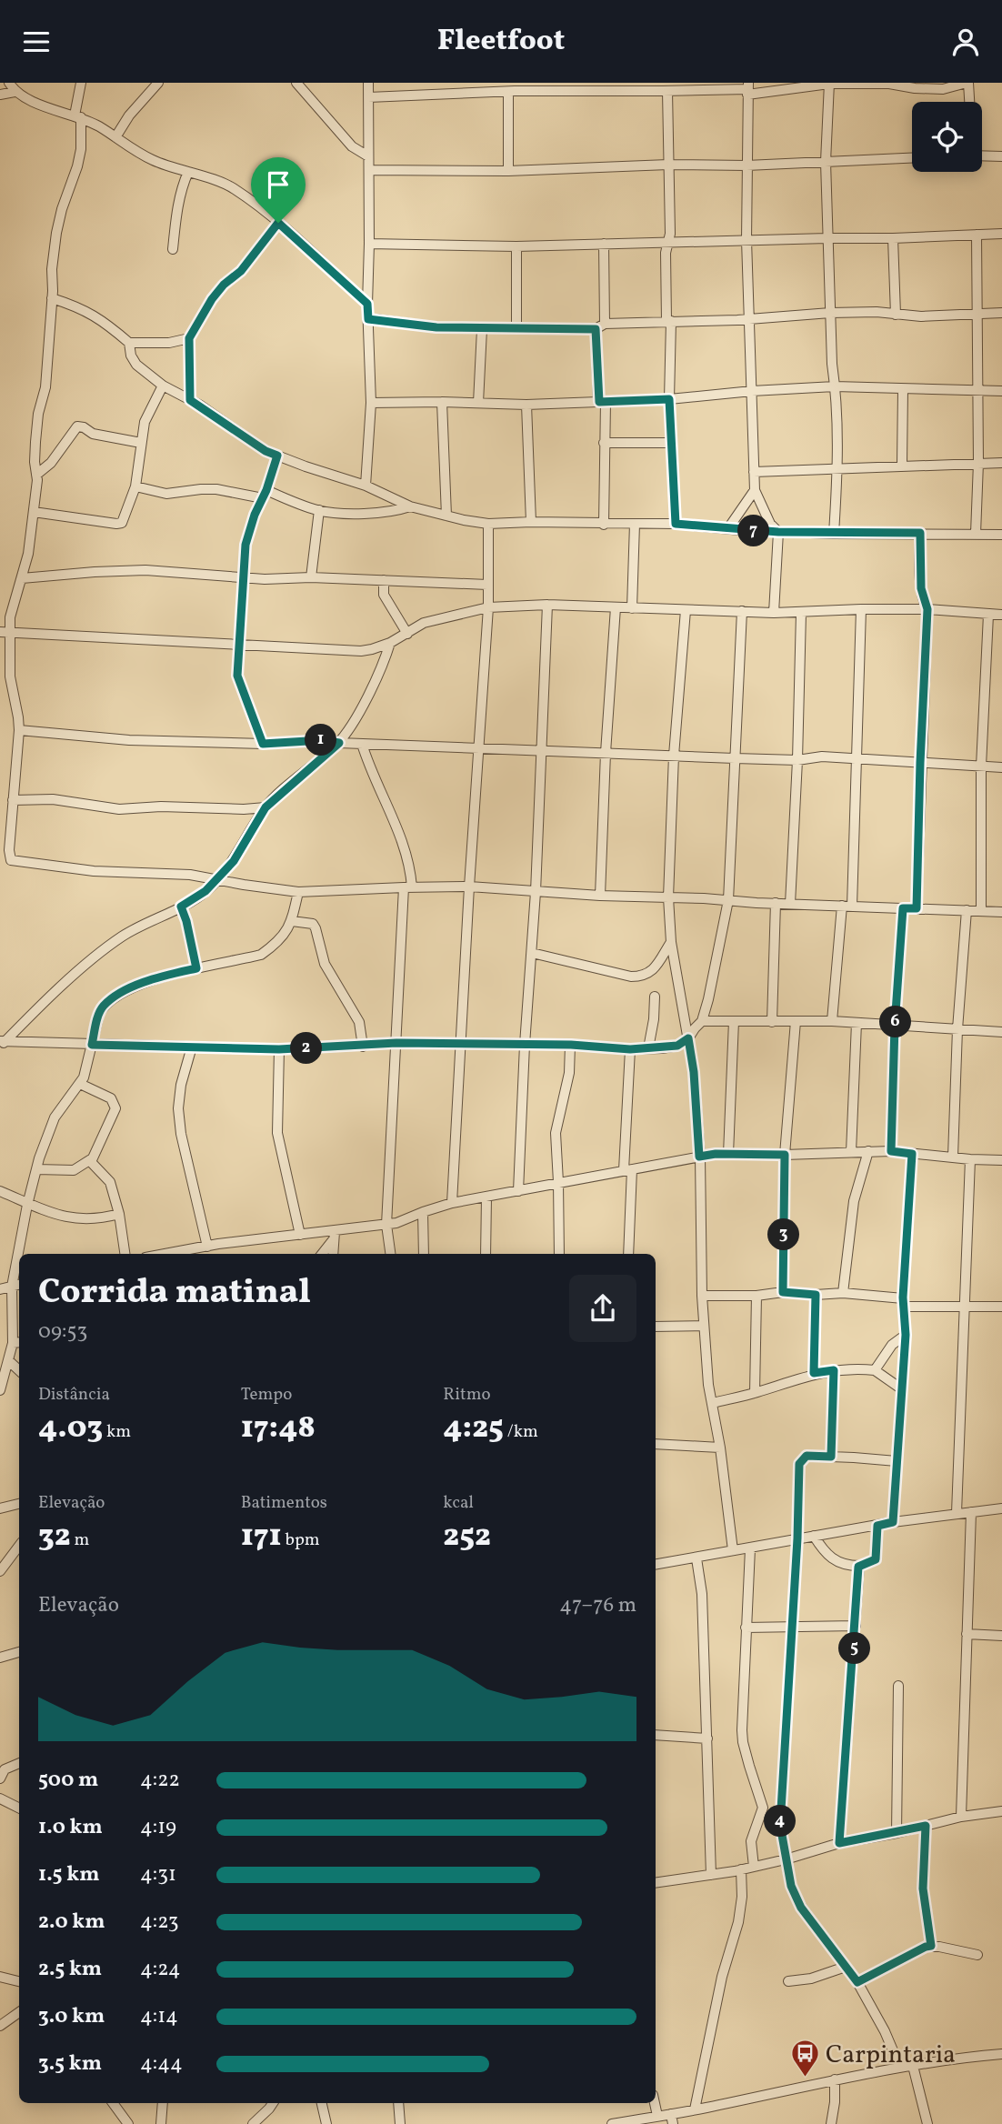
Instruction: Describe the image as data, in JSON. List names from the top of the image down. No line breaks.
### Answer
{"places":{"bus stop":["Carpintaria"]},"page":{"header":"Fleetfoot","pins":["7","1","6","2","3","5","4"],"heading":["Corrida matinal","09:53"],"stats":[["Distância","4.03 km"],["Tempo","17:48"],["Ritmo","4:25 /km"],["Elevação","32 m"],["Batimentos","171 bpm"],["kcal","252"]],"chart":["Elevação","47–76 m"],"list":[{"name":"500 m","note":"4:22"},{"name":"1.0 km","note":"4:19"},{"name":"1.5 km","note":"4:31"},{"name":"2.0 km","note":"4:23"},{"name":"2.5 km","note":"4:24"},{"name":"3.0 km","note":"4:14"},{"name":"3.5 km","note":"4:44"}]}}
